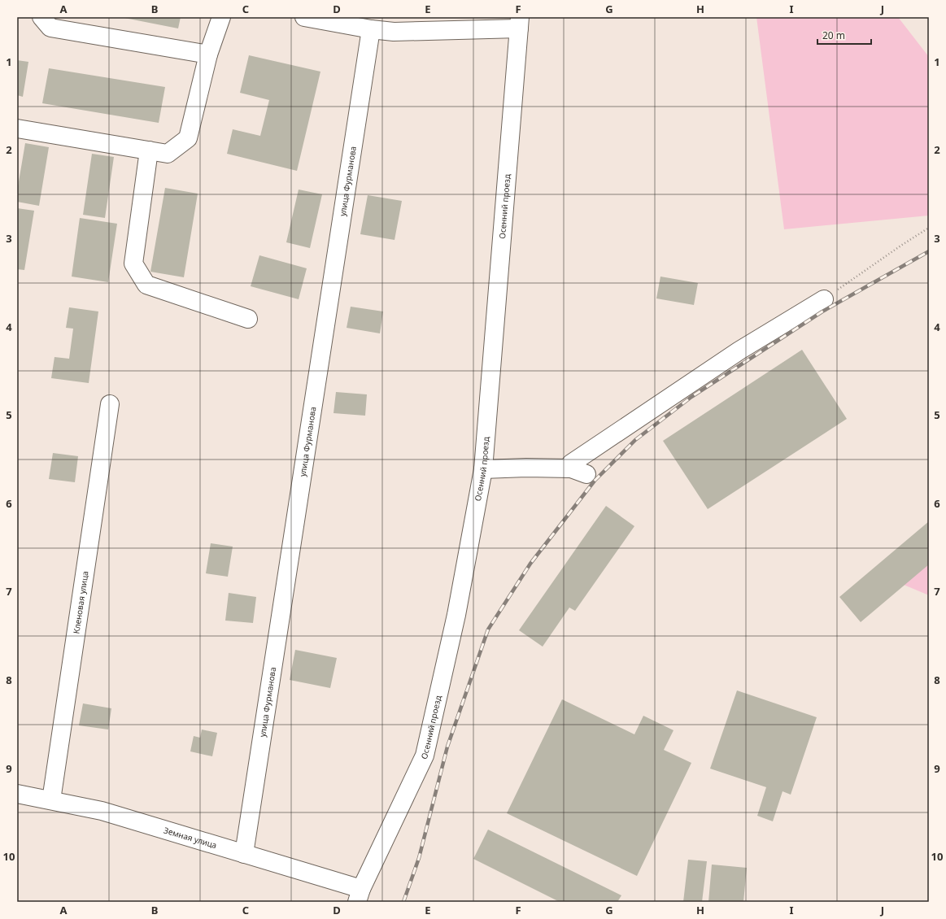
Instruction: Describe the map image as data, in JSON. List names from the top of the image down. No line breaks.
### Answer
{"streets":{"street":["улица Фурманова","Осенний проезд","Кленовая улица","Земная улица"]},"crossings":[["улица Фурманова","Земная улица"],["Осенний проезд","Земная улица"],["Кленовая улица","Земная улица"]],"scale_bar":"20 m","grid":{"columns":["A","B","C","D","E","F","G","H","I","J"],"rows":["1","2","3","4","5","6","7","8","9","10"]}}
